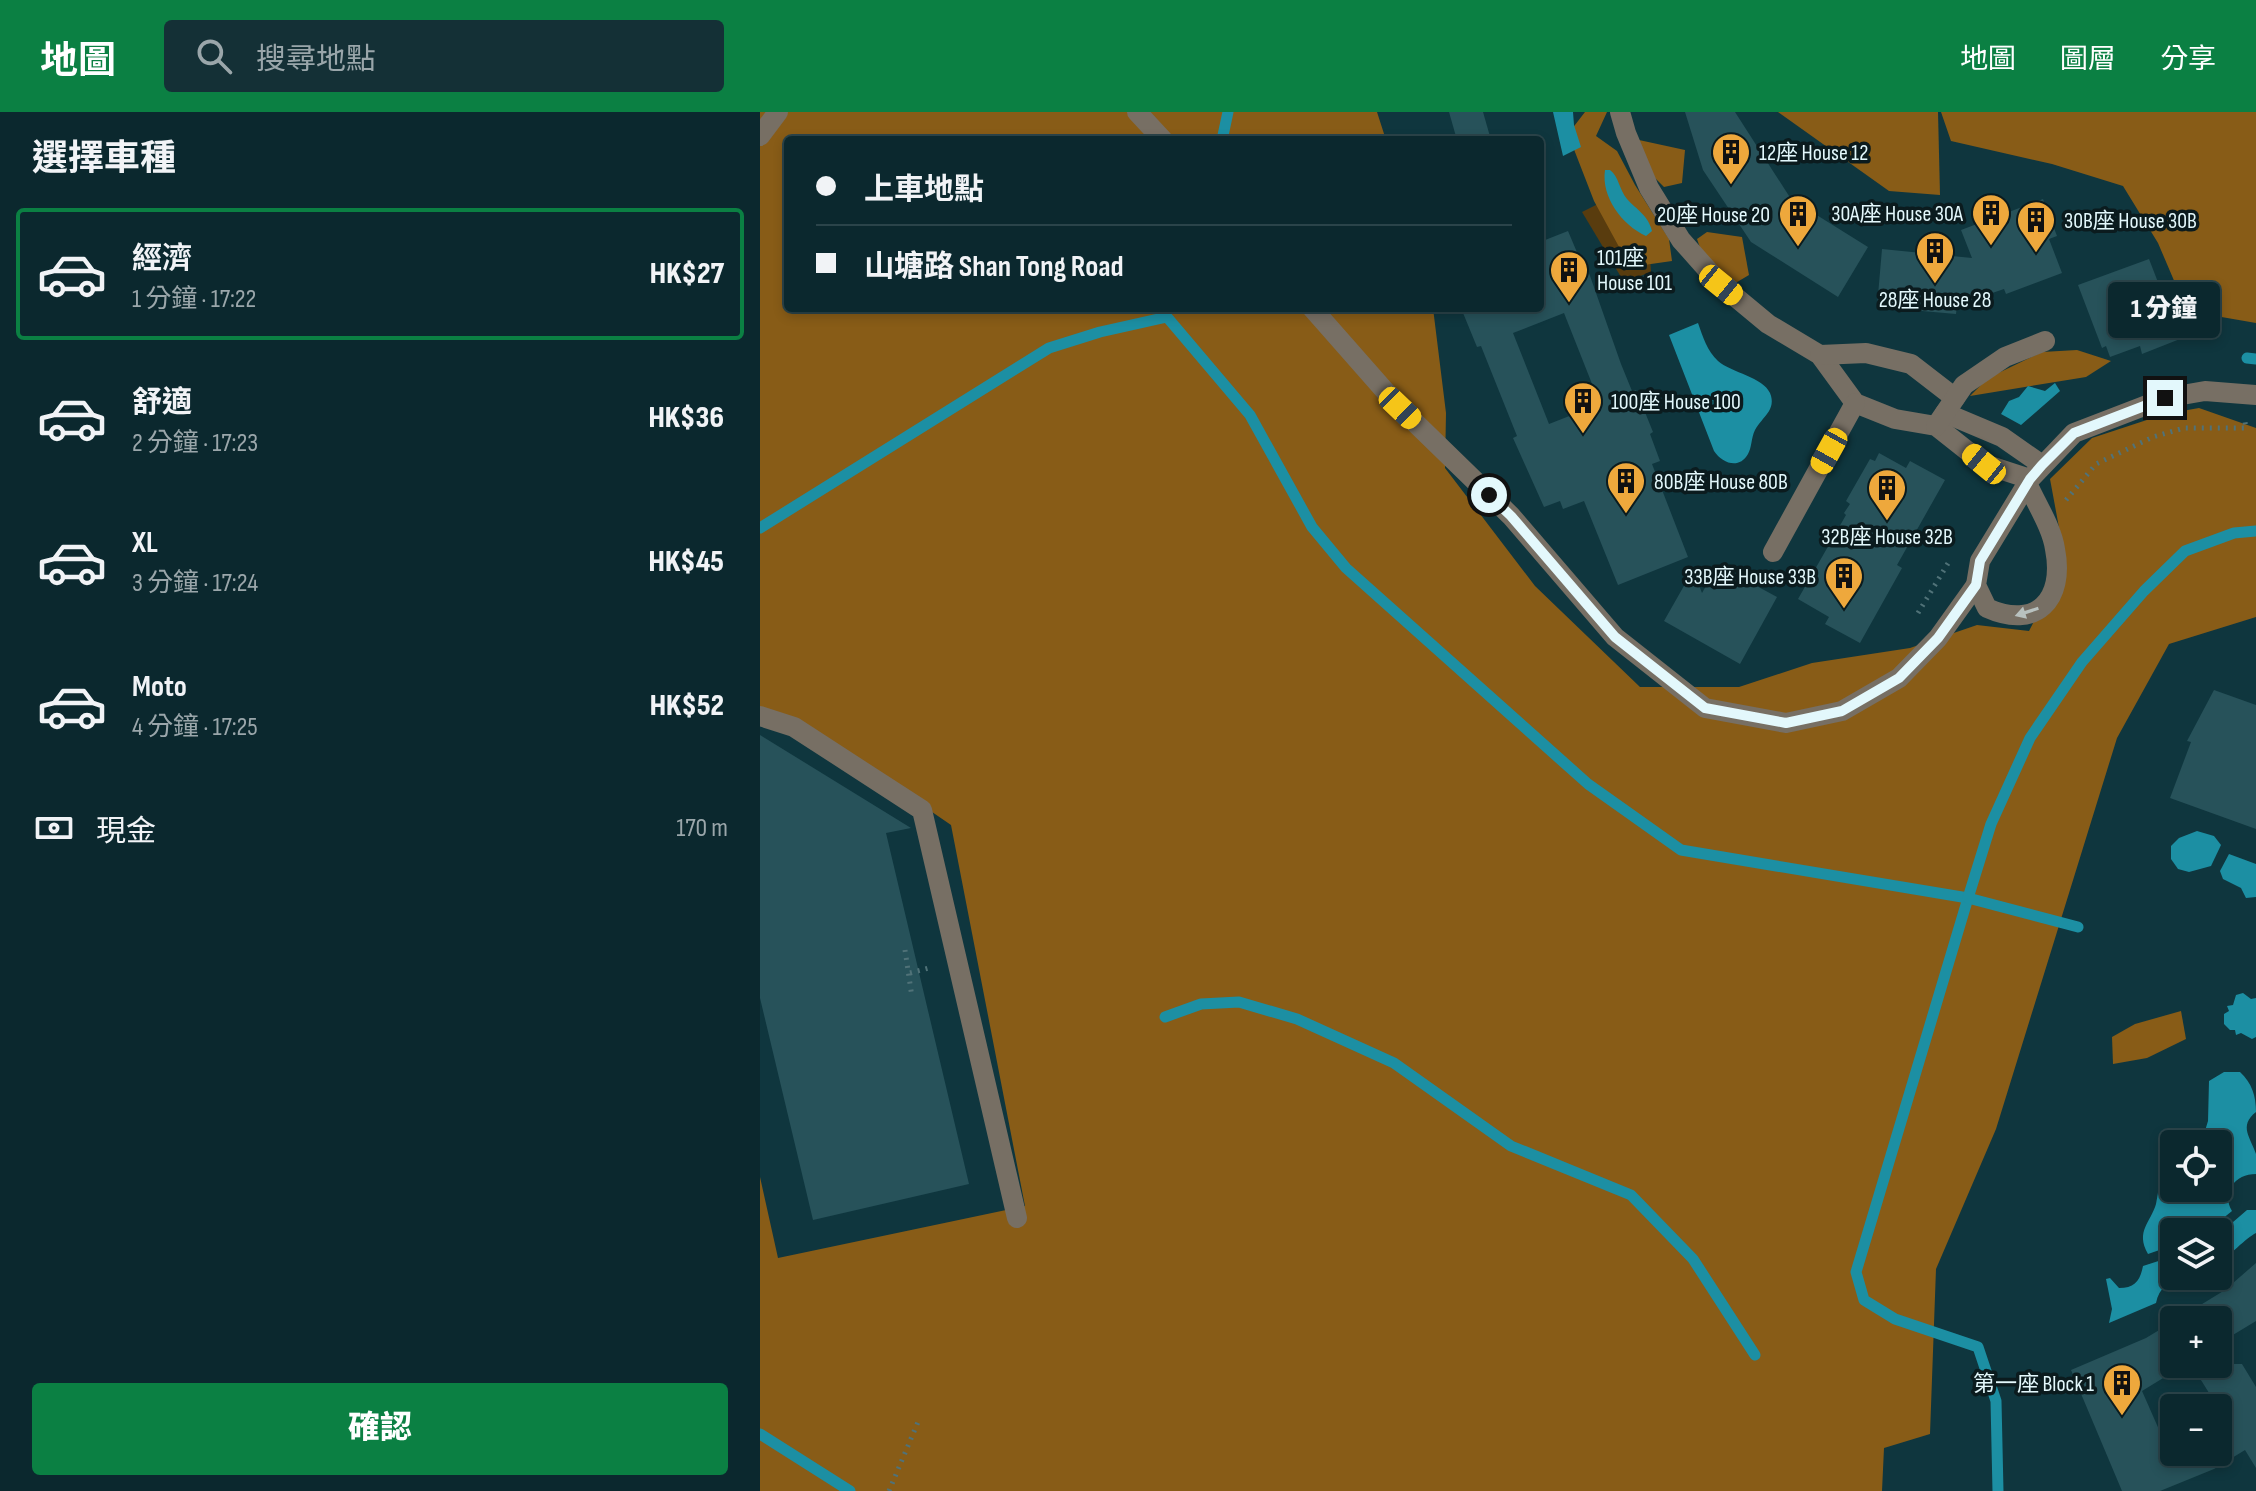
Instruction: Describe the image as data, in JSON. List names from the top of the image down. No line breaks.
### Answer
{"places":{"building":["12座 House 12","30A座 House 30A","20座 House 20","30B座 House 30B","28座 House 28","101座 House 101","100座 House 100","80B座 House 80B","32B座 House 32B","33B座 House 33B","第一座 Block 1"]},"page":{"header":"地圖","search":"搜尋地點","nav":["地圖","圖層","分享"],"heading":"選擇車種","banner":["上車地點","山塘路 Shan Tong Road"],"list":[{"name":"經濟","note":"1 分鐘 · 17:22","value":"HK$27"},{"name":"舒適","note":"2 分鐘 · 17:23","value":"HK$36"},{"name":"XL","note":"3 分鐘 · 17:24","value":"HK$45"},{"name":"Moto","note":"4 分鐘 · 17:25","value":"HK$52"}],"bubble":"1 分鐘","pay":["現金","170 m"],"map_buttons":["+","−"],"buttons":"確認"}}
